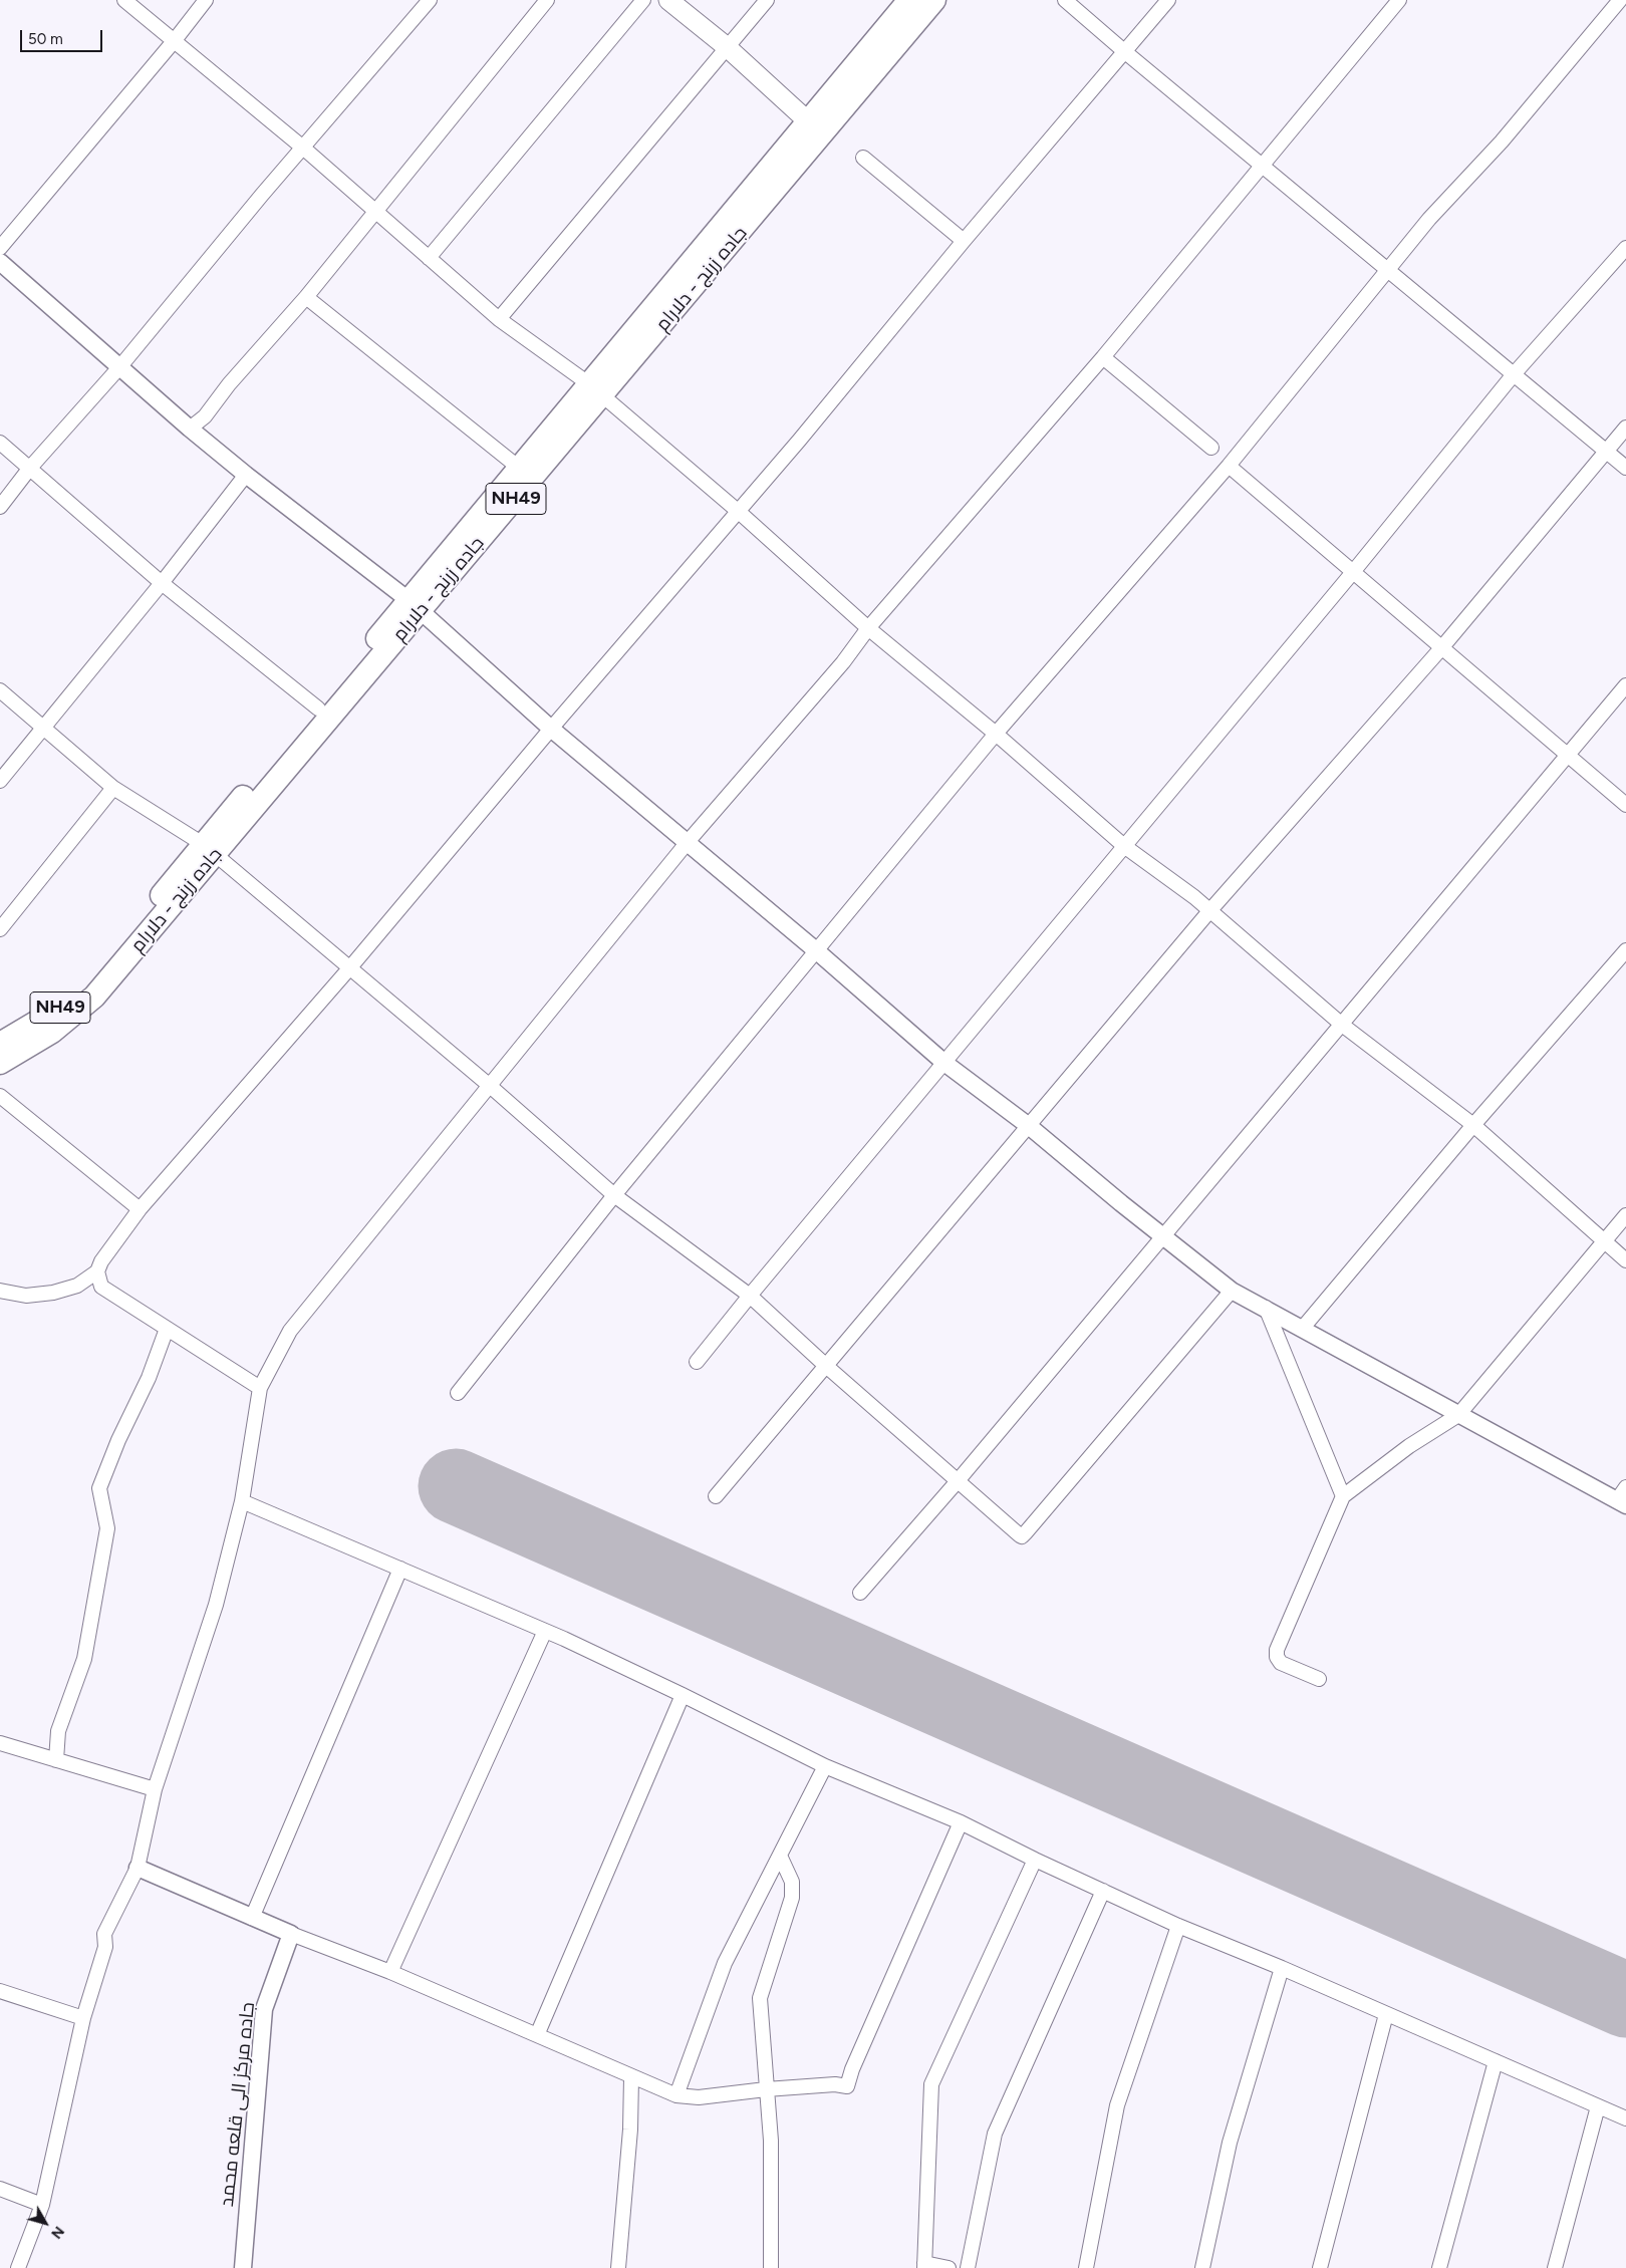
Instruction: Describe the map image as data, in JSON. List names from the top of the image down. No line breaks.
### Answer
{"streets":{"highway":["جاده زرنج - دلارام","NH49"],"street":["جاده مرکز الی قلعه محمد"]},"scale_bar":"50 m","north":"bottom right"}
